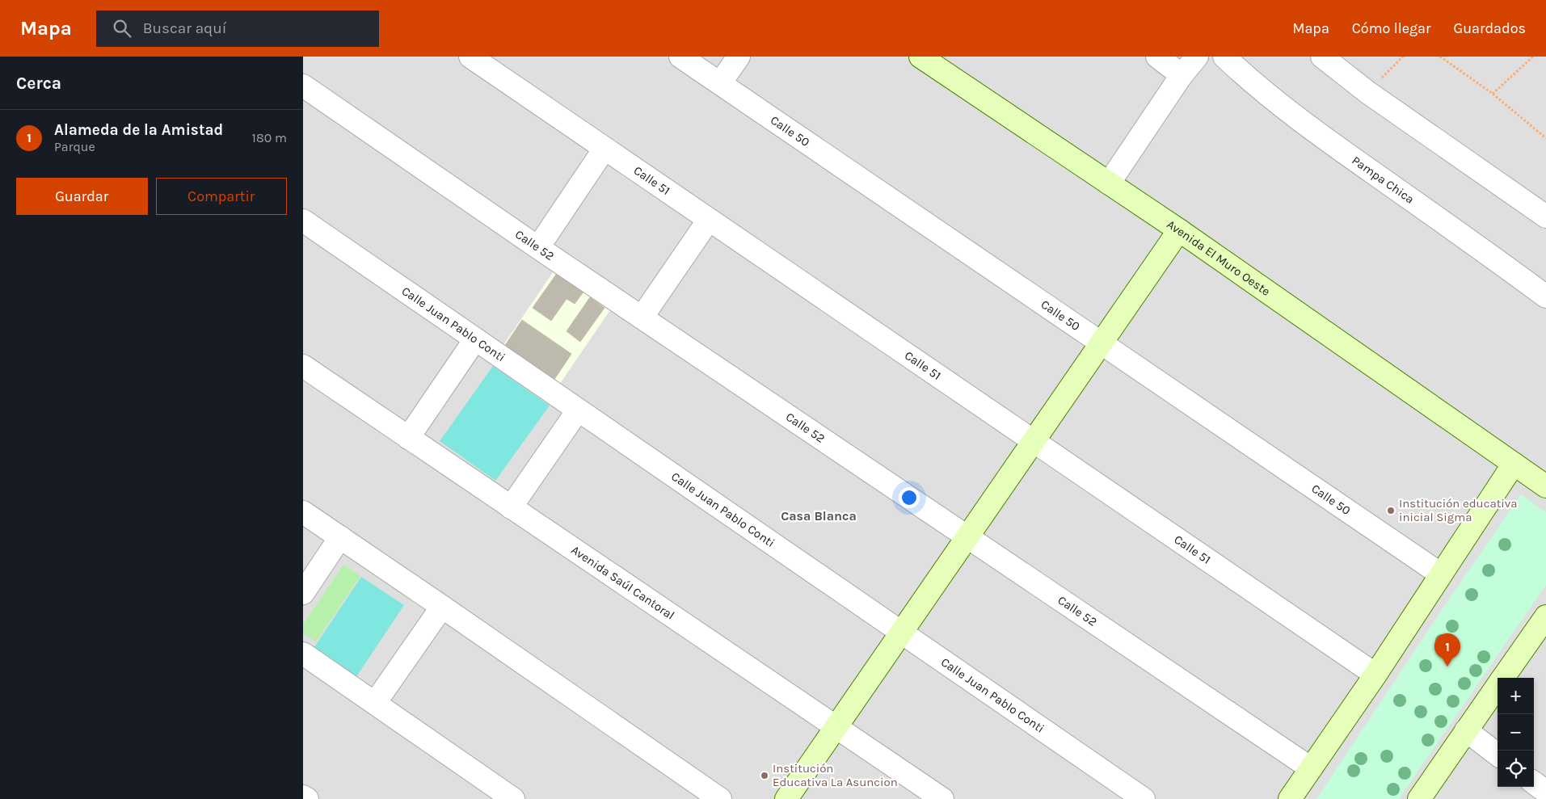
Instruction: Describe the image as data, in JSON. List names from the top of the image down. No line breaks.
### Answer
{"streets":{"street":["Calle 50","Pampa Chica","Calle 51","Calle 52","Avenida El Muro Oeste","Calle Juan Pablo Conti","Avenida Saúl Cantoral"]},"districts":["Casa Blanca"],"places":["Institución educativa inicial Sigma","Institución Educativa La Asuncion"],"page":{"header":"Mapa","search":"Buscar aquí","nav":["Mapa","Cómo llegar","Guardados"],"heading":"Cerca","list":[{"mark":"1","name":"Alameda de la Amistad","note":"Parque","value":"180 m"}],"buttons":["Guardar","Compartir"],"pins":"1","map_buttons":["+","−"]}}
